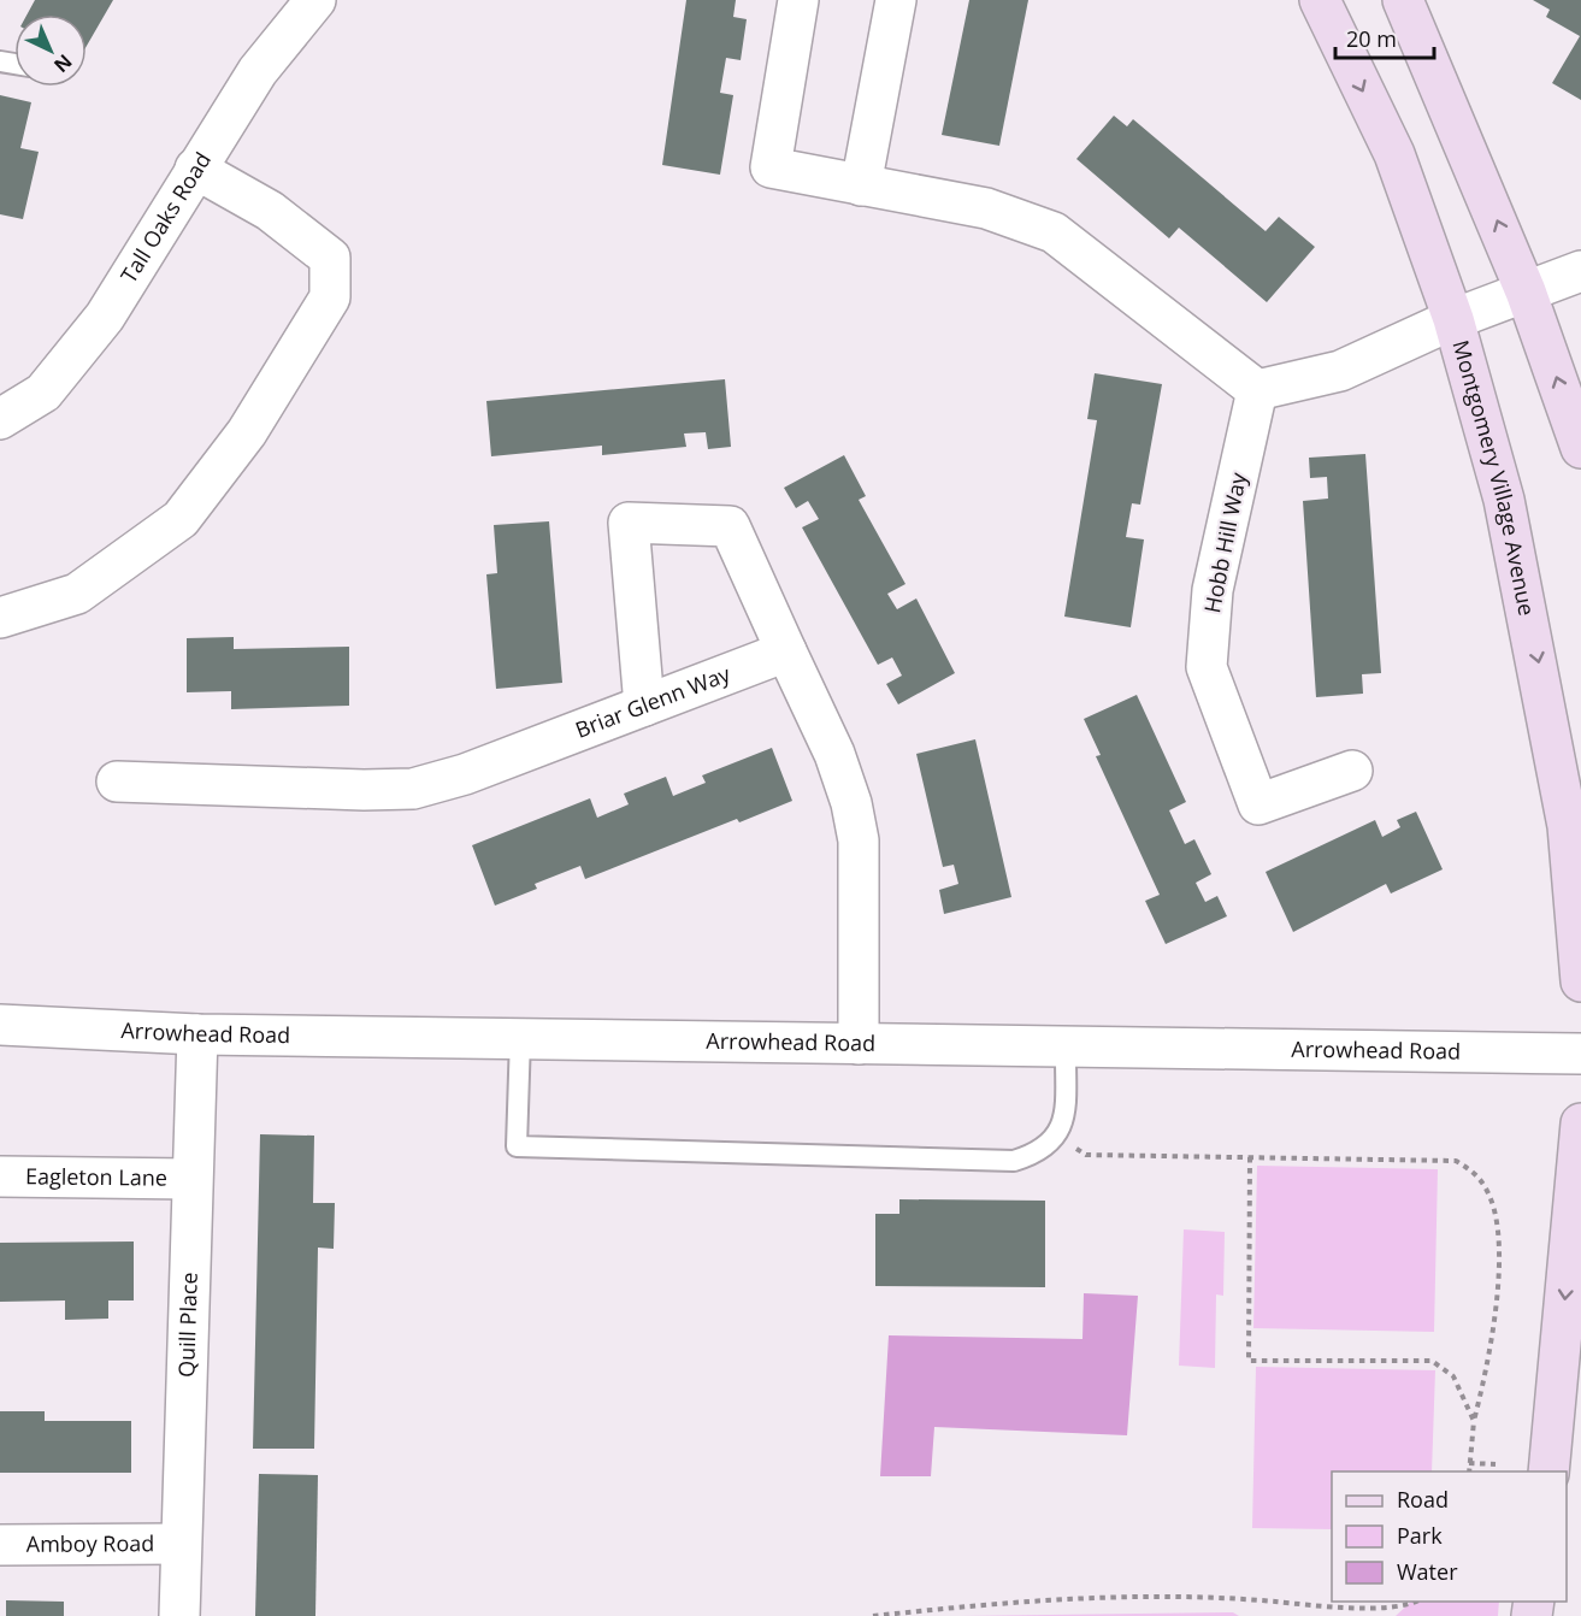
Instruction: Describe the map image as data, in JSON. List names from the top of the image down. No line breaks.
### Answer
{"streets":{"main road":["Montgomery Village Avenue"],"street":["Tall Oaks Road","Hobb Hill Way","Briar Glenn Way","Arrowhead Road","Eagleton Lane","Quill Place","Amboy Road"]},"crossings":[["Arrowhead Road","Quill Place"],["Eagleton Lane","Quill Place"],["Quill Place","Amboy Road"]],"legend":["Road","Park","Water"],"scale_bar":"20 m","north":"bottom right"}
